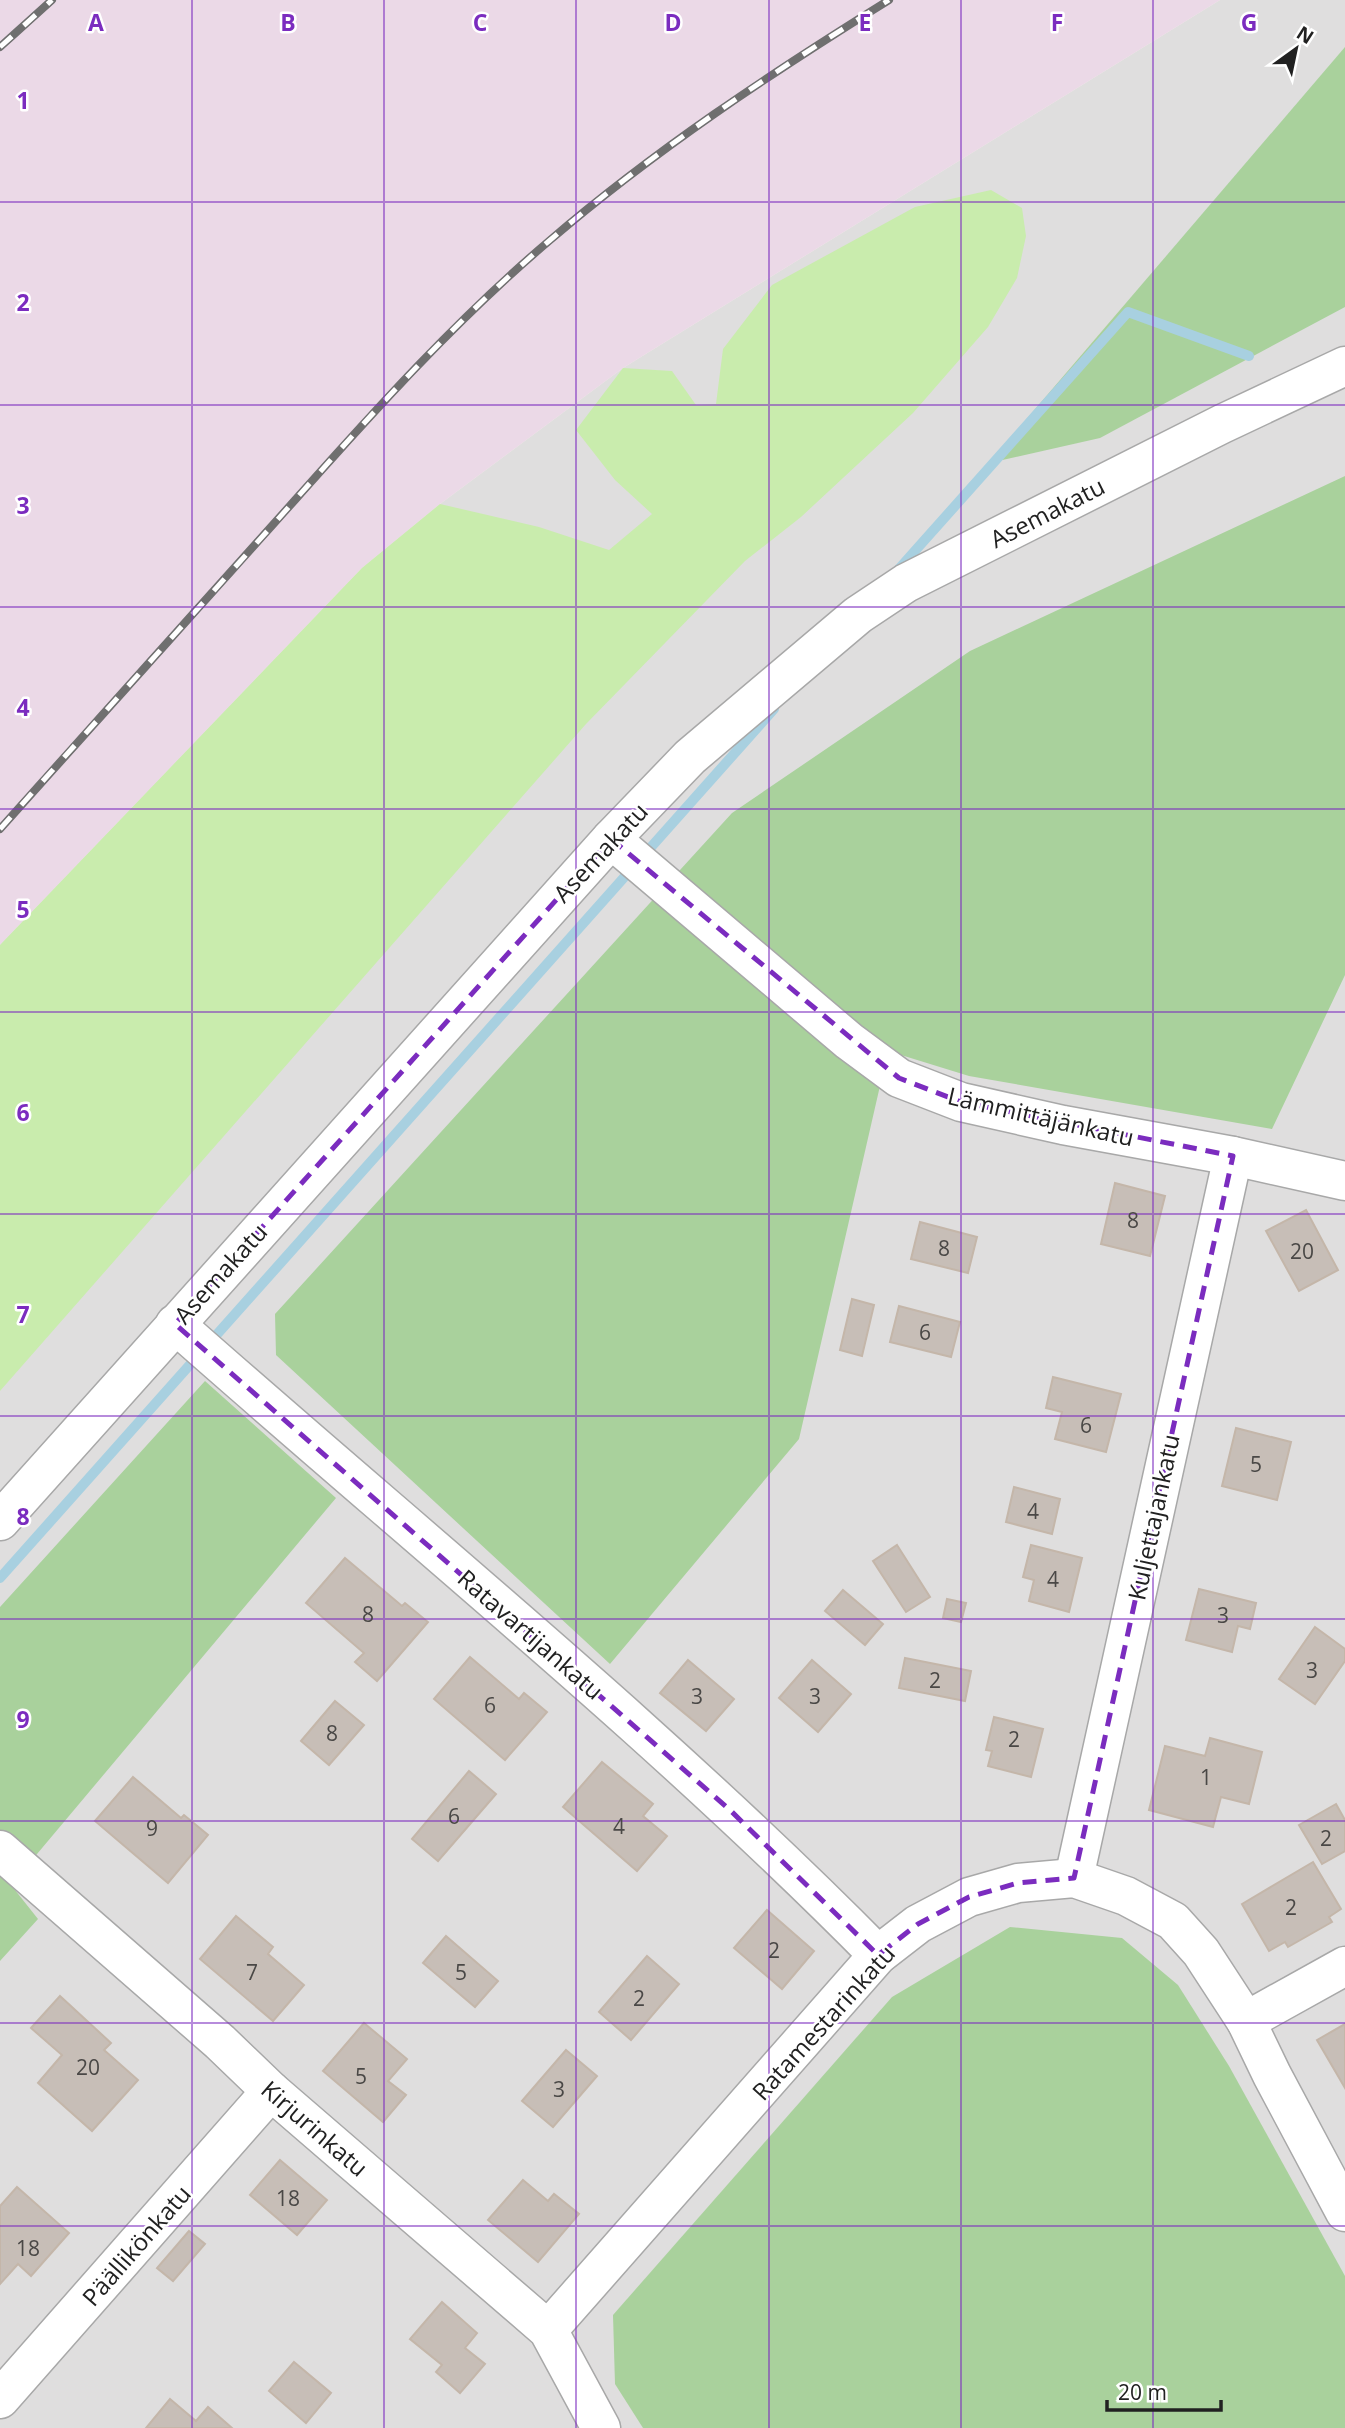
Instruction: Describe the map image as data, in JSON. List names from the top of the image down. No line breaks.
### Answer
{"streets":{"street":["Asemakatu","Lämmittäjänkatu","Kuljettajankatu","Ratavartijankatu","Ratamestarinkatu","Kirjurinkatu","Päällikönkatu"]},"crossings":[["Asemakatu","Lämmittäjänkatu"],["Asemakatu","Ratavartijankatu"],["Lämmittäjänkatu","Kuljettajankatu"],["Kuljettajankatu","Ratamestarinkatu"],["Ratavartijankatu","Ratamestarinkatu"],["Ratamestarinkatu","Kirjurinkatu"],["Kirjurinkatu","Päällikönkatu"]],"house_numbers":["8","8","20","6","6","5","4","4","8","3","3","2","3","3","6","8","2","1","6","4","9","2","2","2","7","5","2","20","5","3","18","18"],"scale_bar":"20 m","north":"top right","grid":{"columns":["A","B","C","D","E","F","G"],"rows":["1","2","3","4","5","6","7","8","9"]}}
